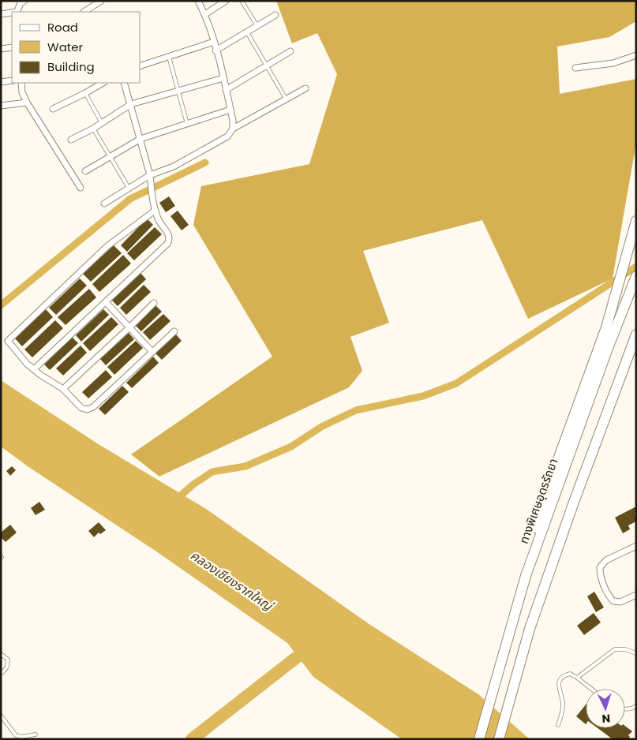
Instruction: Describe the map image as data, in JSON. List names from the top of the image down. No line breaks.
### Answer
{"streets":{"highway":["ทางพิเศษอุดรรัถยา"]},"water":["คลองเชียงรากใหญ่"],"legend":["Road","Water","Building"],"north":"bottom"}
